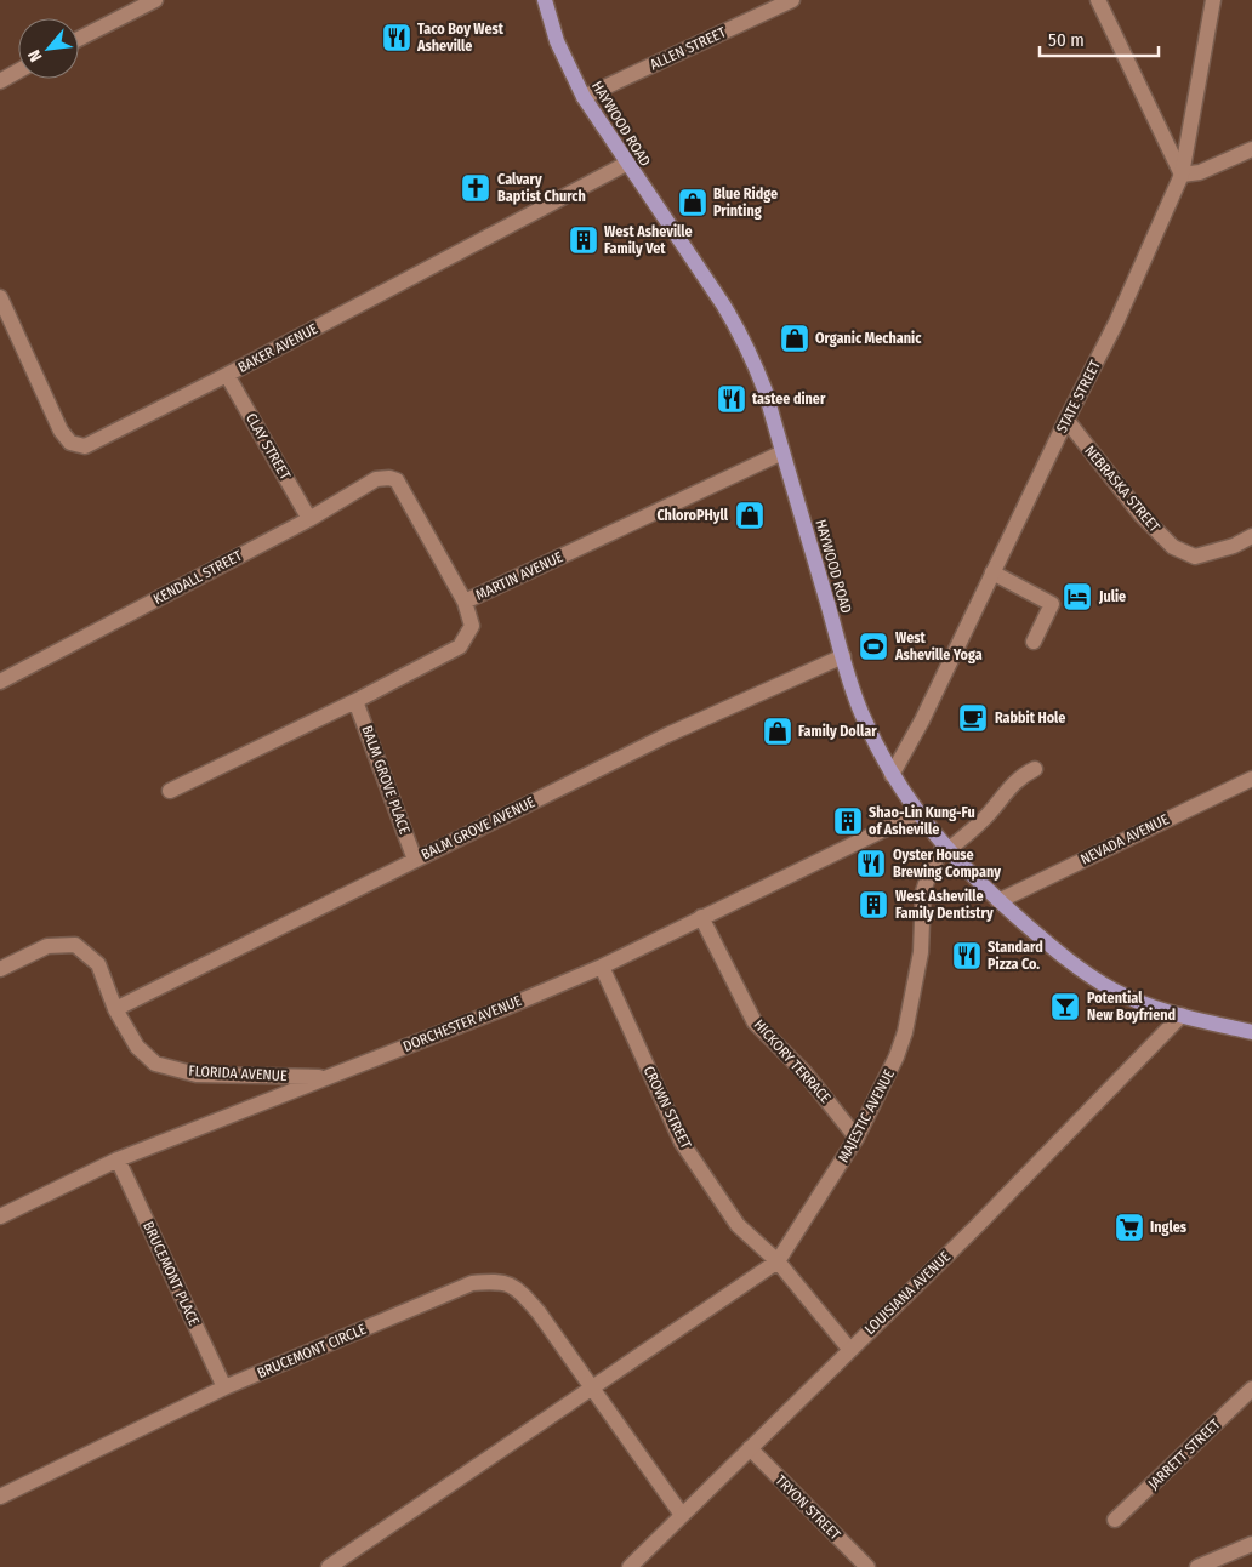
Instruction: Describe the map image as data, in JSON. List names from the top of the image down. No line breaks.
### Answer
{"streets":{"main road":["HAYWOOD ROAD"],"street":["ALLEN STREET","BAKER AVENUE","STATE STREET","CLAY STREET","NEBRASKA STREET","MARTIN AVENUE","KENDALL STREET","BALM GROVE PLACE","BALM GROVE AVENUE","NEVADA AVENUE","DORCHESTER AVENUE","HICKORY TERRACE","FLORIDA AVENUE","CROWN STREET","MAJESTIC AVENUE","BRUCEMONT PLACE","LOUISIANA AVENUE","BRUCEMONT CIRCLE","JARRETT STREET","TRYON STREET"]},"crossings":[["ALLEN STREET","HAYWOOD ROAD"],["HAYWOOD ROAD","BAKER AVENUE"],["HAYWOOD ROAD","STATE STREET"],["HAYWOOD ROAD","MARTIN AVENUE"],["HAYWOOD ROAD","BALM GROVE AVENUE"],["HAYWOOD ROAD","NEVADA AVENUE"],["HAYWOOD ROAD","DORCHESTER AVENUE"],["HAYWOOD ROAD","MAJESTIC AVENUE"],["HAYWOOD ROAD","LOUISIANA AVENUE"],["BAKER AVENUE","CLAY STREET"],["STATE STREET","NEBRASKA STREET"],["CLAY STREET","KENDALL STREET"],["MARTIN AVENUE","KENDALL STREET"],["MARTIN AVENUE","BALM GROVE PLACE"],["BALM GROVE PLACE","BALM GROVE AVENUE"],["BALM GROVE AVENUE","FLORIDA AVENUE"],["DORCHESTER AVENUE","HICKORY TERRACE"],["DORCHESTER AVENUE","FLORIDA AVENUE"],["DORCHESTER AVENUE","CROWN STREET"],["DORCHESTER AVENUE","BRUCEMONT PLACE"],["HICKORY TERRACE","MAJESTIC AVENUE"],["CROWN STREET","MAJESTIC AVENUE"],["BRUCEMONT PLACE","BRUCEMONT CIRCLE"],["LOUISIANA AVENUE","BRUCEMONT CIRCLE"],["LOUISIANA AVENUE","TRYON STREET"]],"places":{"restaurant":["Taco Boy West Asheville","tastee diner","Oyster House Brewing Company","Standard Pizza Co."],"church":["Calvary Baptist Church"],"shop":["Blue Ridge Printing","Organic Mechanic","ChloroPHyll","Family Dollar"],"building":["West Asheville Family Vet","Shao-Lin Kung-Fu of Asheville","West Asheville Family Dentistry"],"hotel":["Julie"],"sports":["West Asheville Yoga"],"cafe":["Rabbit Hole"],"bar":["Potential New Boyfriend"],"supermarket":["Ingles"]},"scale_bar":"50 m","north":"bottom left"}
